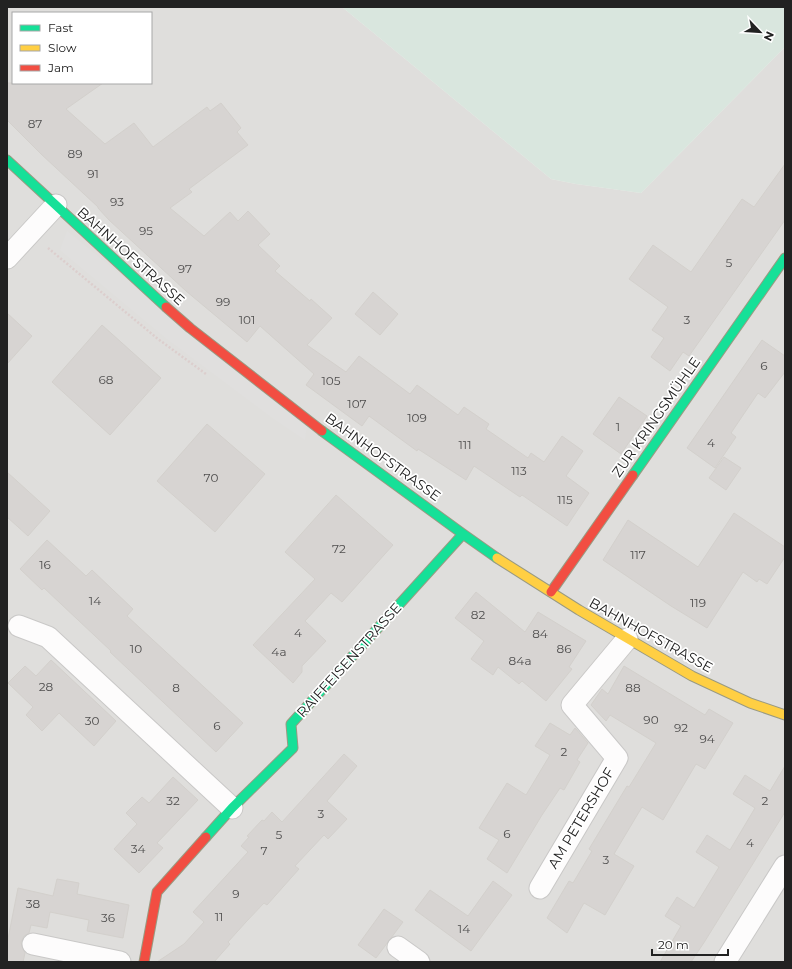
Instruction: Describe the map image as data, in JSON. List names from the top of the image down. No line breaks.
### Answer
{"streets":{"street":["BAHNHOFSTRASSE","ZUR KRINGSMÜHLE","RAIFFEISENSTRASSE","AM PETERSHOF"]},"crossings":[["BAHNHOFSTRASSE","ZUR KRINGSMÜHLE"],["BAHNHOFSTRASSE","RAIFFEISENSTRASSE"],["BAHNHOFSTRASSE","AM PETERSHOF"]],"house_numbers":["87","89","91","93","95","5","97","99","101","3","6","68","105","107","109","1","4","111","113","70","115","72","117","16","14","119","82","4","84","10","86","4a","84a","28","8","88","90","30","6","92","94","2","32","2","3","6","5","4","34","7","3","9","38","11","36","14"],"legend":["Fast","Slow","Jam"],"scale_bar":"20 m","north":"bottom right"}
